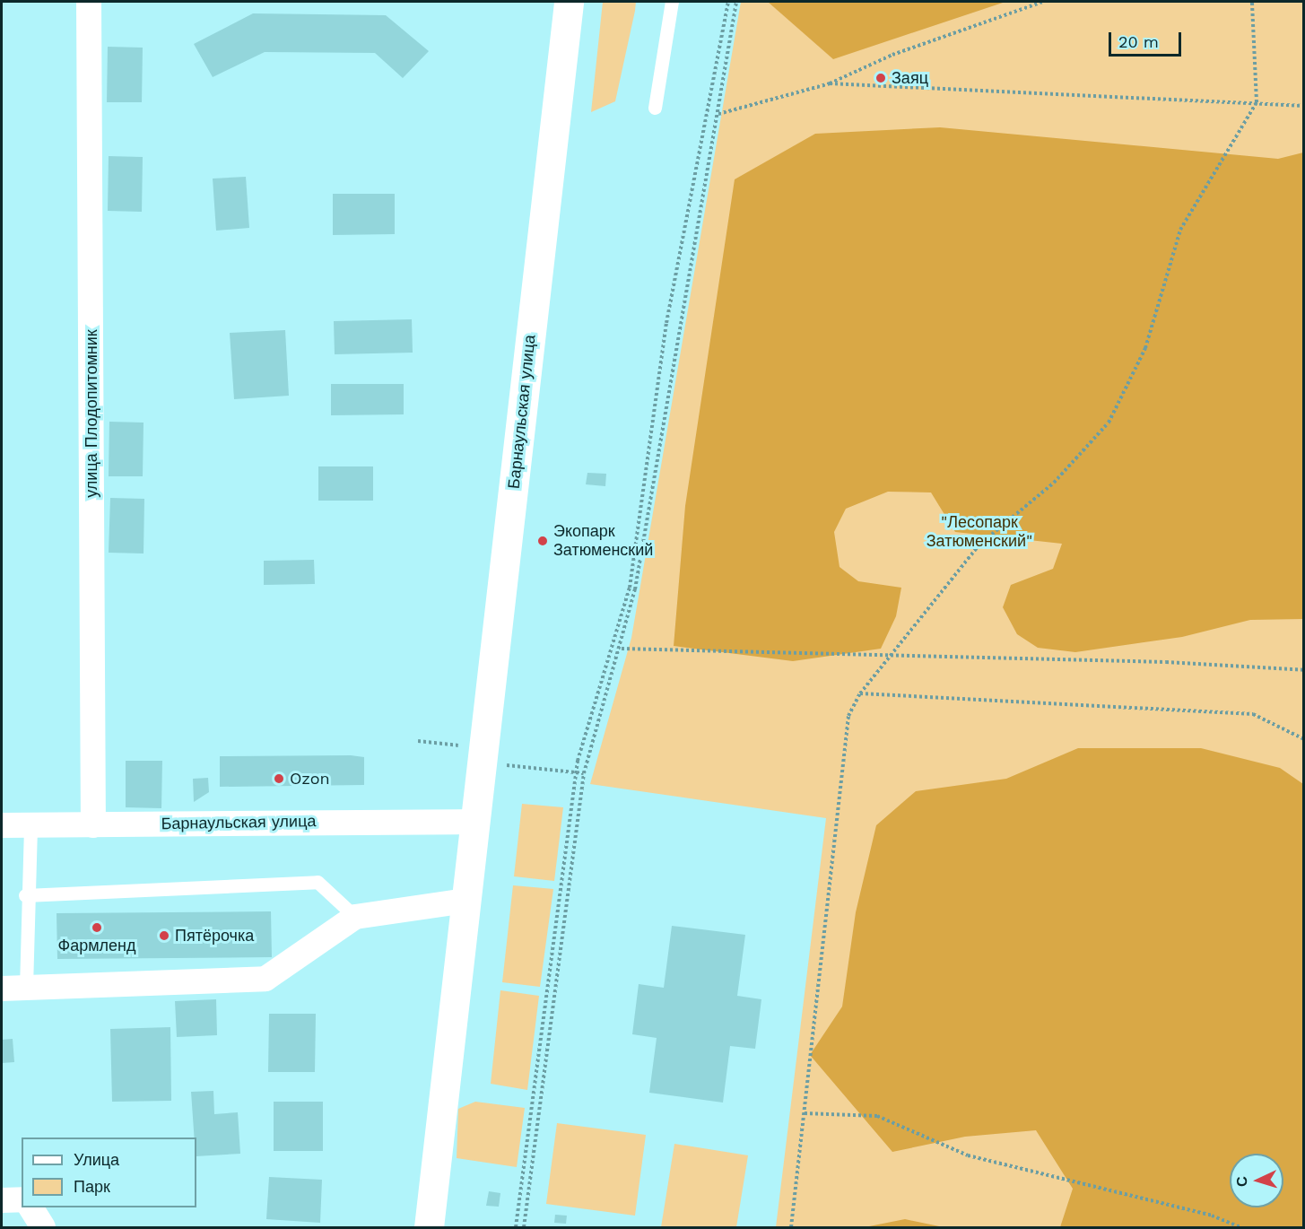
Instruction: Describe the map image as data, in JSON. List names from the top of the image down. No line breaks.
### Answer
{"streets":{"street":["Барнаульская улица","улица Плодопитомник"]},"crossings":[["Барнаульская улица","улица Плодопитомник"]],"parks":["\"Лесопарк Затюменский\""],"places":["Заяц","Экопарк Затюменский","Ozon","Фармленд","Пятёрочка"],"legend":["Улица","Парк"],"scale_bar":"20 m","north":"left"}
